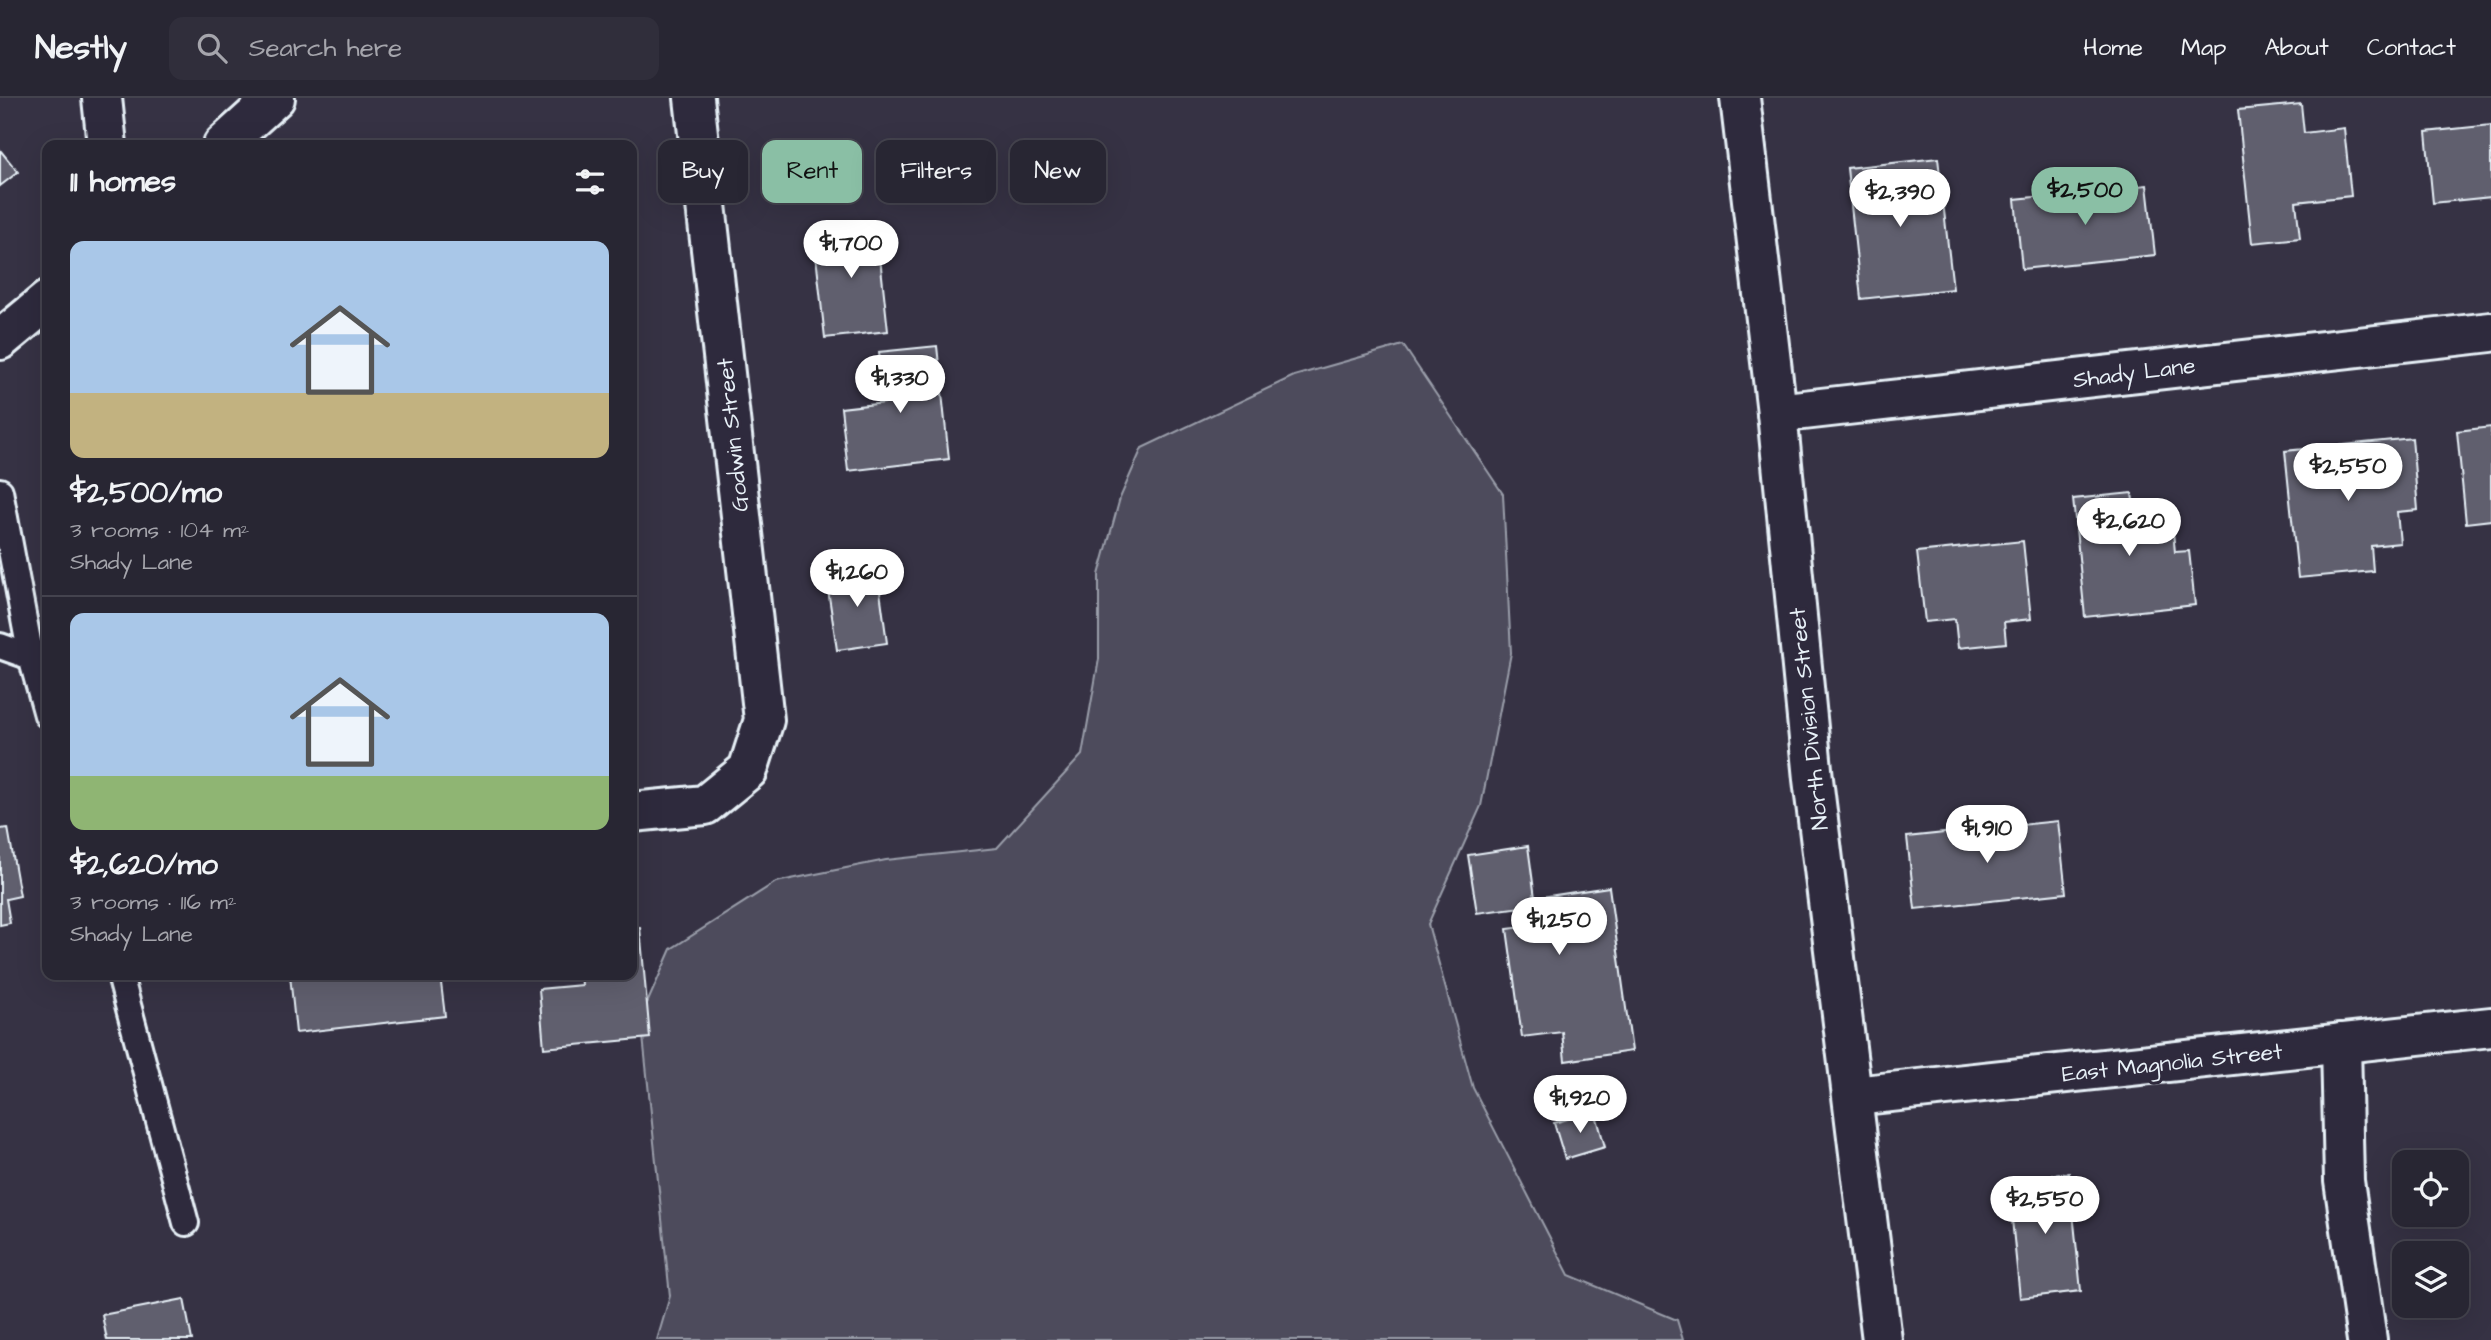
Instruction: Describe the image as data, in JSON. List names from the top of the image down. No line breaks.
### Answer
{"streets":{"street":["Shady Lane","Godwin Street","North Division Street","East Magnolia Street"]},"crossings":[["Shady Lane","North Division Street"],["North Division Street","East Magnolia Street"]],"page":{"header":"Nestly","search":"Search here","nav":["Home","Map","About","Contact"],"chip":["Buy","Rent","Filters","New"],"heading":"11 homes","price":["$2,500","$2,390","$1,700","$1,330","$2,550","$2,620","$1,260","$1,910","$1,250","$1,920","$2,550"],"list":[{"name":"$2,500/mo","note":"3 rooms · 104 m² · Shady Lane"},{"name":"$2,620/mo","note":"3 rooms · 116 m² · Shady Lane"}]}}
